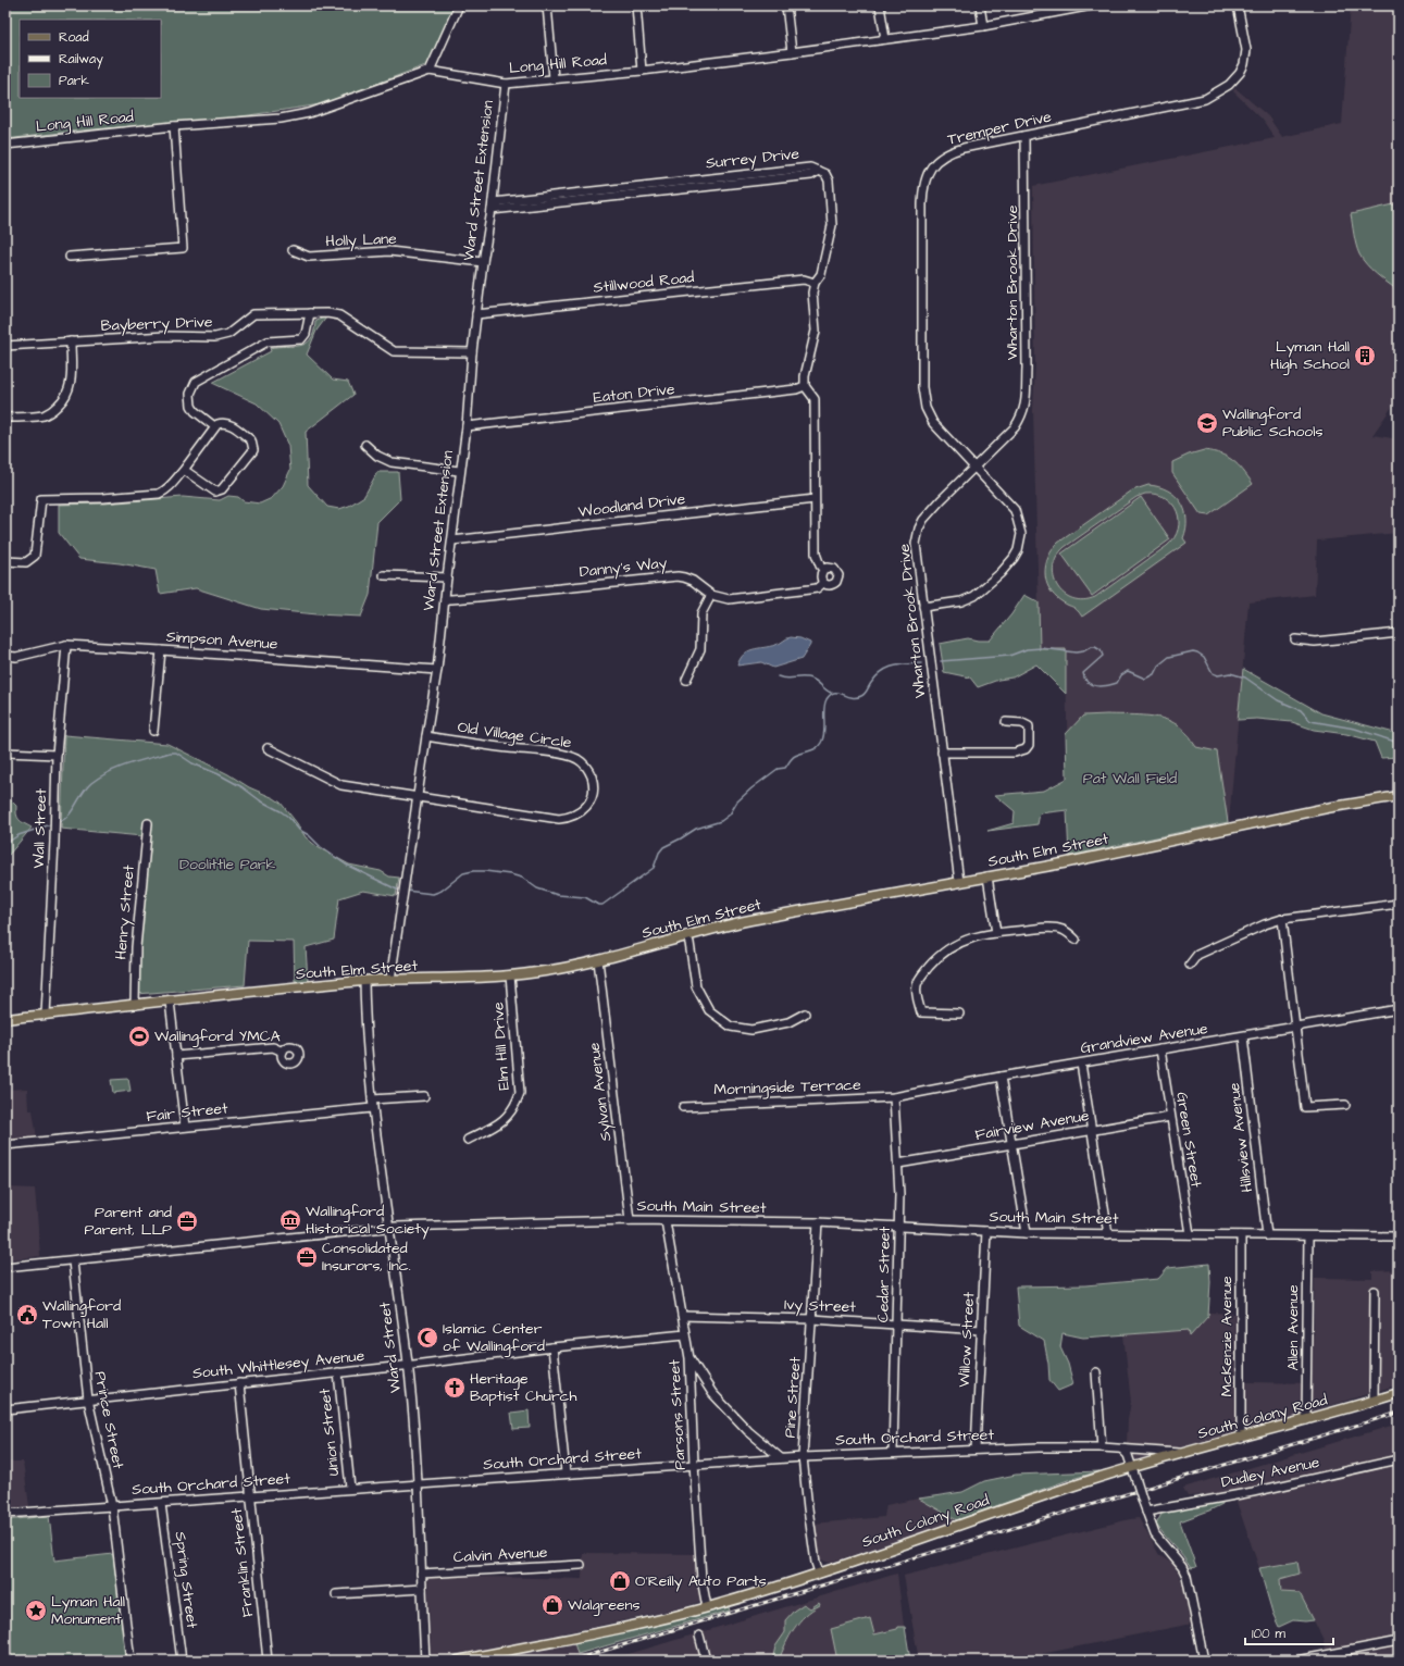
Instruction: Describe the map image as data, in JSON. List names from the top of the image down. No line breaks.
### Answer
{"streets":{"main road":["South Elm Street","South Colony Road"],"street":["Long Hill Road","Tremper Drive","Surrey Drive","Ward Street Extension","Holly Lane","Stillwood Road","Wharton Brook Drive","Bayberry Drive","Eaton Drive","Woodland Drive","Danny's Way","Simpson Avenue","Old Village Circle","Wall Street","Henry Street","Grandview Avenue","Elm Hill Drive","Morningside Terrace","Sylvan Avenue","Fair Street","Fairview Avenue","Hillsview Avenue","Green Street","South Main Street","Cedar Street","Ivy Street","Allen Avenue","McKenzie Avenue","Willow Street","Ward Street","South Whittlesey Avenue","Pine Street","Parsons Street","Prince Street","Union Street","South Orchard Street","Dudley Avenue","Calvin Avenue","Franklin Street","Spring Street"]},"crossings":[["Long Hill Road","Ward Street Extension"],["Tremper Drive","Wharton Brook Drive"],["Surrey Drive","Ward Street Extension"],["Ward Street Extension","Holly Lane"],["Ward Street Extension","Stillwood Road"],["Ward Street Extension","Bayberry Drive"],["Ward Street Extension","Eaton Drive"],["Ward Street Extension","Woodland Drive"],["Ward Street Extension","Danny's Way"],["Ward Street Extension","Simpson Avenue"],["Ward Street Extension","Old Village Circle"],["Ward Street Extension","South Elm Street"],["Wharton Brook Drive","South Elm Street"],["Simpson Avenue","Wall Street"],["Wall Street","South Elm Street"],["South Elm Street","Henry Street"],["South Elm Street","Elm Hill Drive"],["South Elm Street","Sylvan Avenue"],["South Elm Street","Ward Street"],["Grandview Avenue","Morningside Terrace"],["Grandview Avenue","Hillsview Avenue"],["Grandview Avenue","Green Street"],["Grandview Avenue","Cedar Street"],["Morningside Terrace","Cedar Street"],["Sylvan Avenue","South Main Street"],["Fair Street","Ward Street"],["Fairview Avenue","Green Street"],["Fairview Avenue","Cedar Street"],["Hillsview Avenue","South Main Street"],["Green Street","South Main Street"],["South Main Street","Cedar Street"],["South Main Street","Allen Avenue"],["South Main Street","McKenzie Avenue"],["South Main Street","Willow Street"],["South Main Street","Ward Street"],["South Main Street","Pine Street"],["South Main Street","Parsons Street"],["South Main Street","Prince Street"],["Cedar Street","Ivy Street"],["Cedar Street","South Orchard Street"],["Ivy Street","Willow Street"],["Ivy Street","Pine Street"],["Ivy Street","Parsons Street"],["Allen Avenue","South Colony Road"],["McKenzie Avenue","South Colony Road"],["Willow Street","South Orchard Street"],["Ward Street","South Whittlesey Avenue"],["Ward Street","South Orchard Street"],["Ward Street","Calvin Avenue"],["South Whittlesey Avenue","Parsons Street"],["South Whittlesey Avenue","Prince Street"],["South Whittlesey Avenue","Union Street"],["South Whittlesey Avenue","Franklin Street"],["Pine Street","South Colony Road"],["Pine Street","South Orchard Street"],["Parsons Street","South Colony Road"],["Parsons Street","South Orchard Street"],["South Colony Road","South Orchard Street"],["Prince Street","South Orchard Street"],["Union Street","South Orchard Street"],["South Orchard Street","Franklin Street"],["South Orchard Street","Spring Street"]],"parks":["Pat Wall Field","Doolittle Park"],"places":{"building":["Lyman Hall High School"],"school or university":["Wallingford Public Schools"],"sports":["Wallingford YMCA"],"museum":["Wallingford Historical Society"],"office":["Parent and Parent, LLP","Consolidated Insurors, Inc."],"public building":["Wallingford Town Hall"],"mosque":["Islamic Center of Wallingford"],"church":["Heritage Baptist Church"],"shop":["O'Reilly Auto Parts","Walgreens"],"place":["Lyman Hall Monument"]},"legend":["Road","Railway","Park"],"scale_bar":"100 m"}
